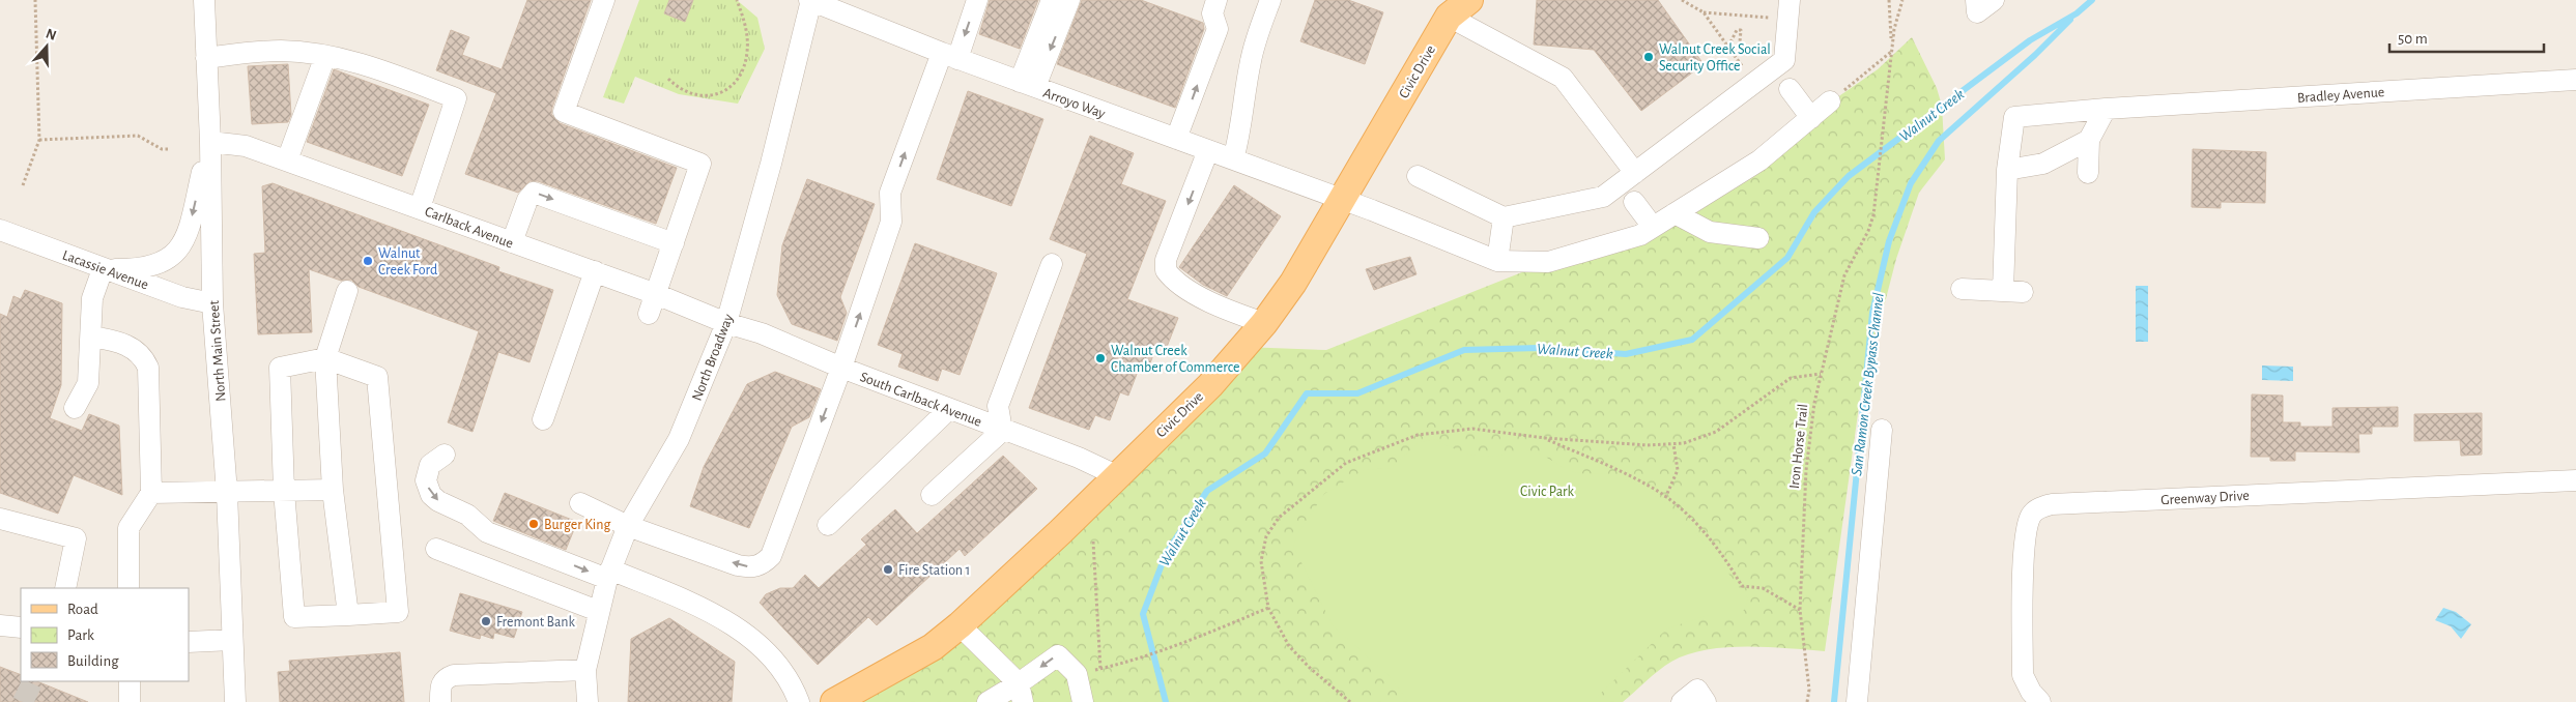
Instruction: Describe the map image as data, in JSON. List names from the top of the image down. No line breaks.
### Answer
{"streets":{"main road":["Civic Drive"],"street":["Bradley Avenue","Arroyo Way","Carlback Avenue","Lacassie Avenue","North Main Street","North Broadway","South Carlback Avenue","Greenway Drive"],"path":["Iron Horse Trail"]},"crossings":[["Civic Drive","Arroyo Way"],["Civic Drive","South Carlback Avenue"],["Arroyo Way","North Broadway"],["Carlback Avenue","North Main Street"],["Carlback Avenue","North Broadway"],["Carlback Avenue","South Carlback Avenue"],["Lacassie Avenue","North Main Street"],["North Broadway","South Carlback Avenue"]],"water":["Walnut Creek","San Ramon Creek Bypass Channel"],"parks":["Civic Park"],"places":["Walnut Creek Social Security Office","Walnut Creek Ford","Walnut Creek Chamber of Commerce","Burger King","Fire Station 1","Fremont Bank"],"legend":["Road","Park","Building"],"scale_bar":"50 m","north":"top"}
